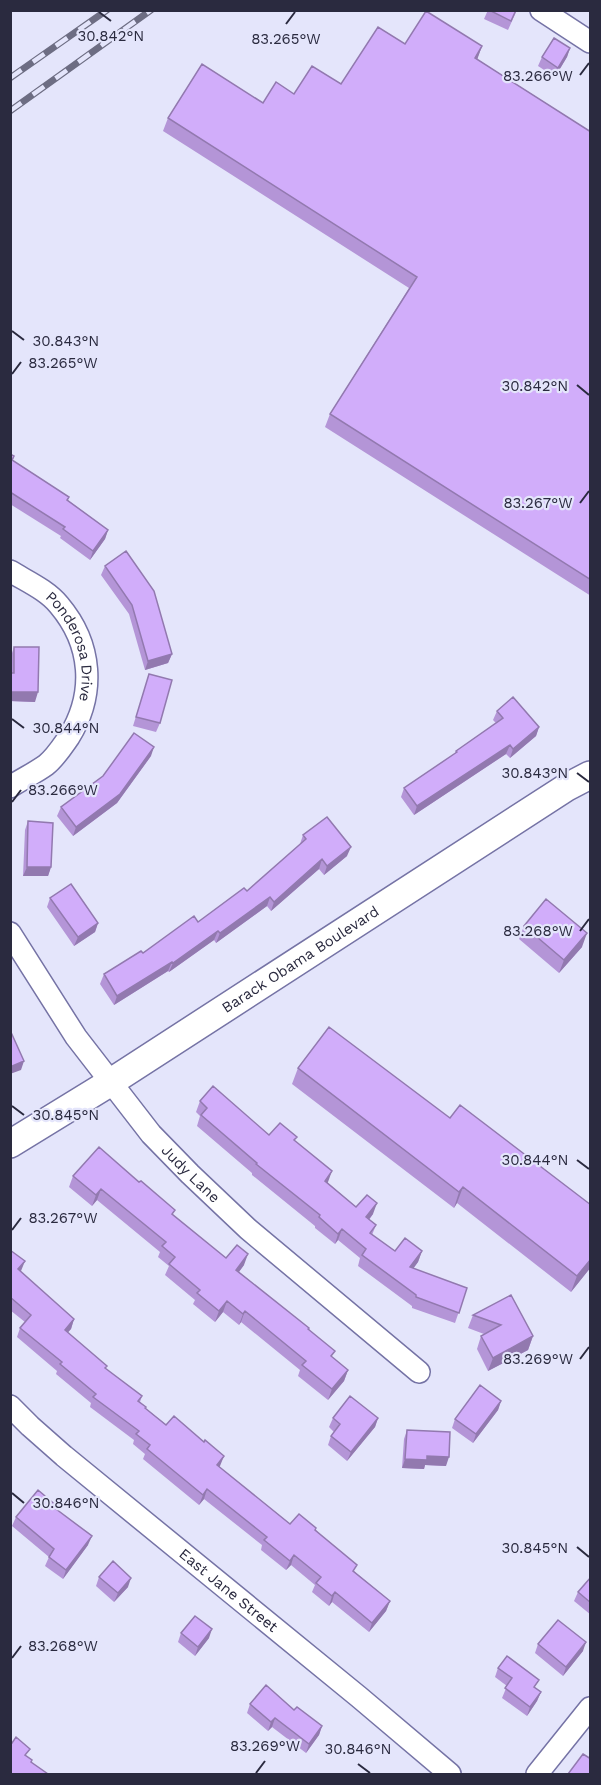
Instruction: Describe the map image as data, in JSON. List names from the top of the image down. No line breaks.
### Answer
{"streets":{"main road":["Barack Obama Boulevard"],"street":["Ponderosa Drive","Judy Lane","East Jane Street"]},"crossings":[["Barack Obama Boulevard","Judy Lane"]],"coordinates":["30.842°N","83.265°W","83.266°W","30.843°N","83.267°W","30.844°N","83.268°W","30.845°N","83.269°W","30.846°N"]}
